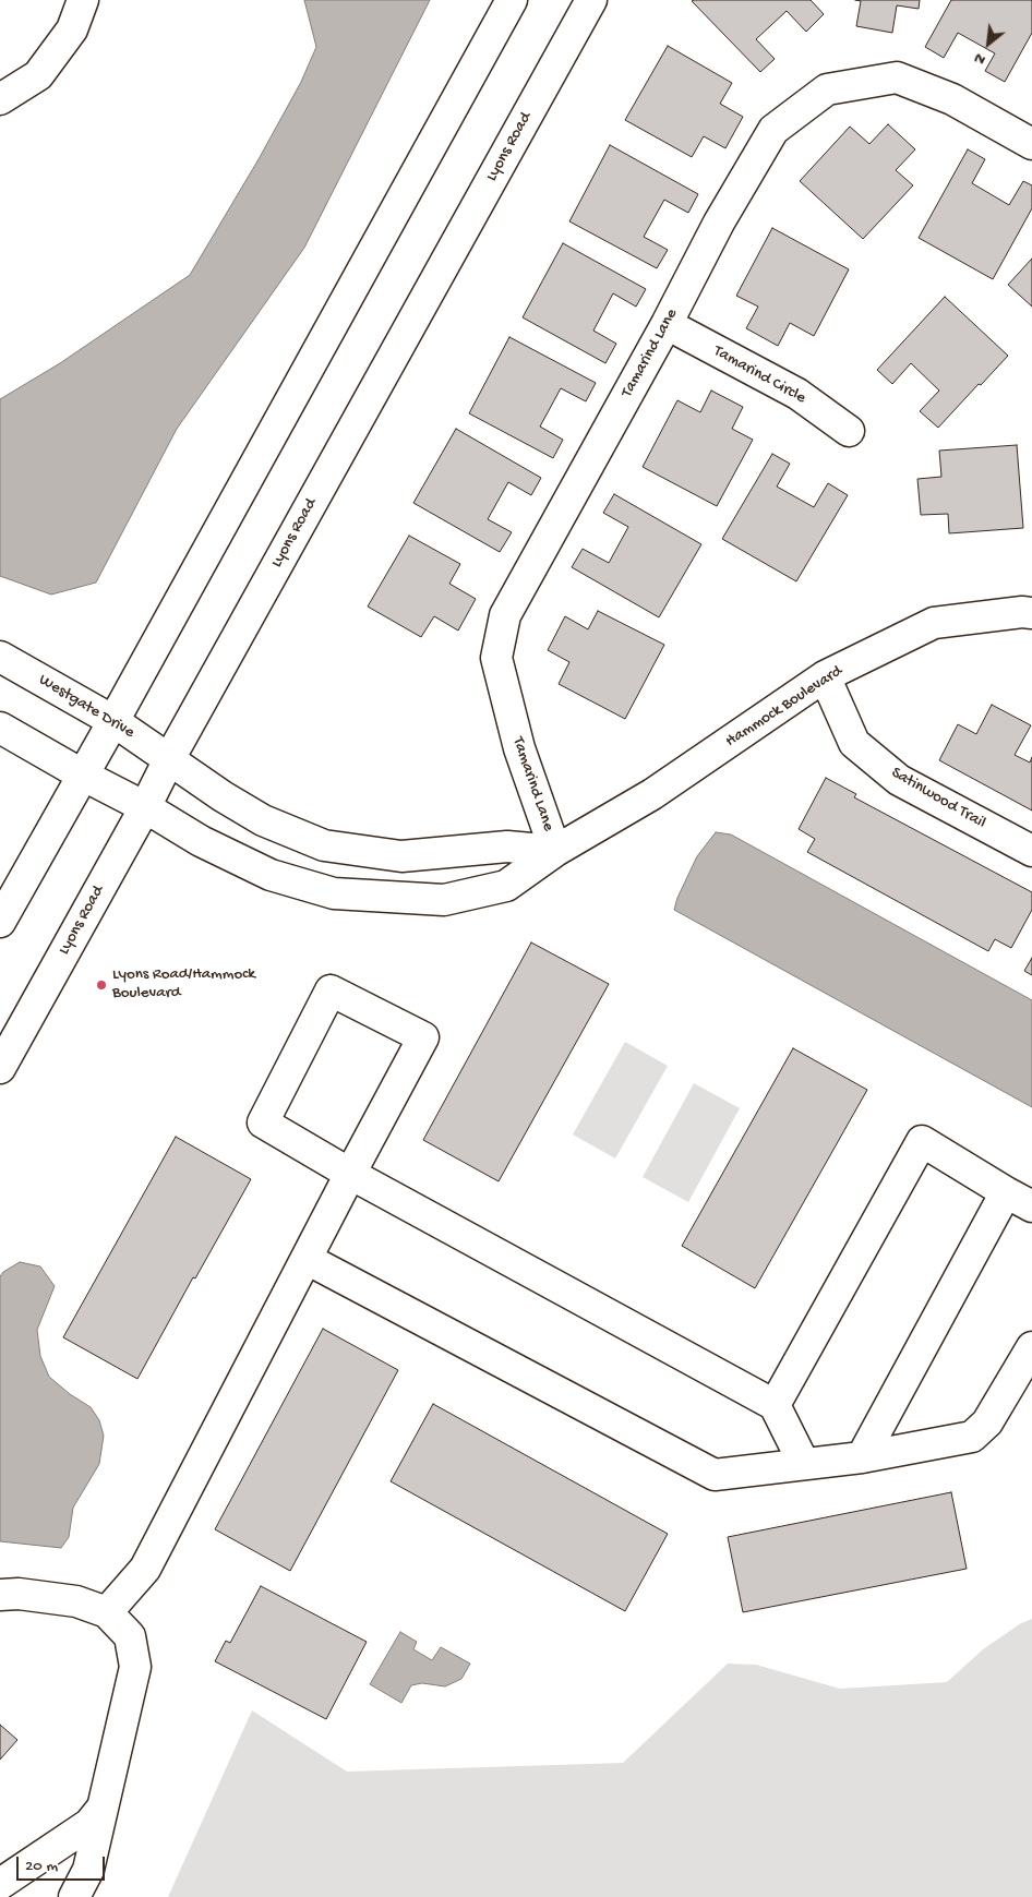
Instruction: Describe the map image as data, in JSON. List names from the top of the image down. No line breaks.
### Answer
{"streets":{"street":["Lyons Road","Tamarind Lane","Tamarind Circle","Westgate Drive","Hammock Boulevard","Satinwood Trail"]},"crossings":[["Lyons Road","Westgate Drive"],["Lyons Road","Hammock Boulevard"],["Tamarind Lane","Tamarind Circle"],["Tamarind Lane","Hammock Boulevard"],["Hammock Boulevard","Satinwood Trail"]],"places":["Lyons Road/Hammock Boulevard"],"scale_bar":"20 m","north":"bottom left"}
